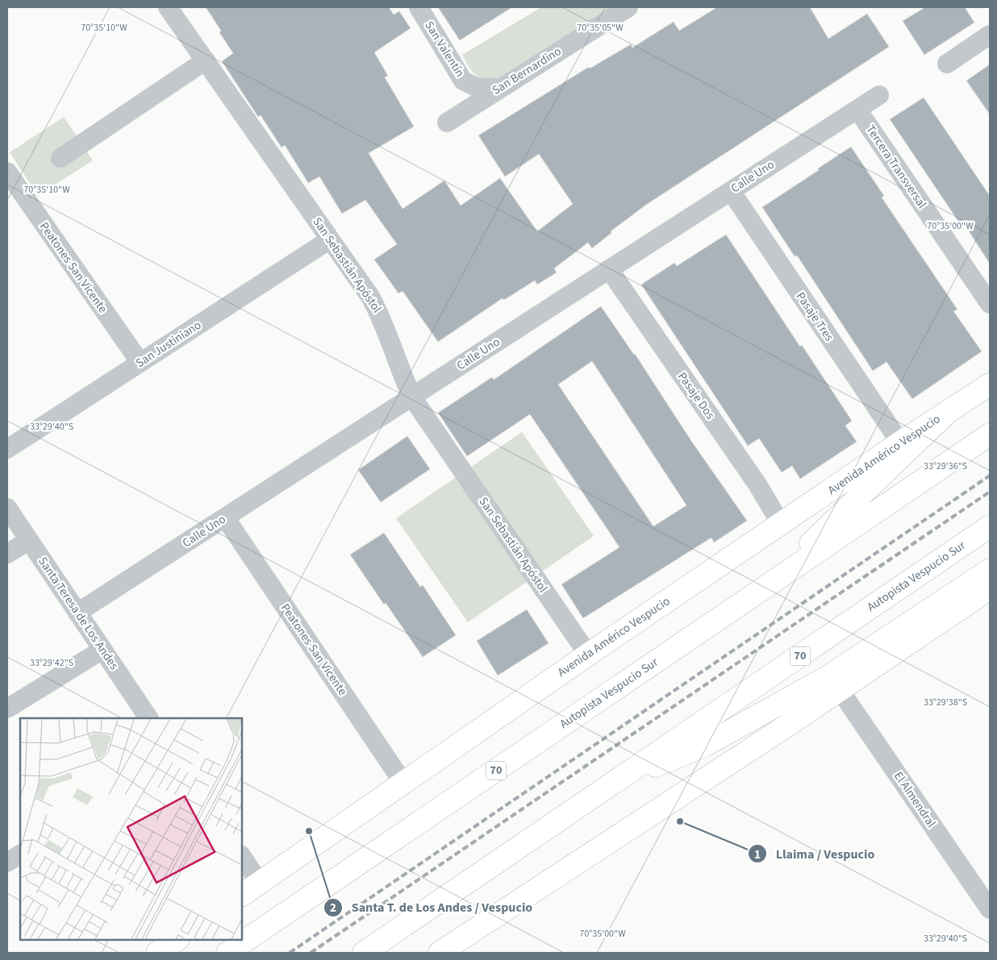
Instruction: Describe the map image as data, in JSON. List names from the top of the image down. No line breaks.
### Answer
{"streets":{"main road":["Avenida Américo Vespucio","Autopista Vespucio Sur","70"],"street":["San Valentín","San Bernardino","Tercera Transversal","Calle Uno","San Sebastián Apóstol","Peatones San Vicente","Pasaje Tres","San Justiniano","Pasaje Dos","Santa Teresa de Los Andes","El Almendral"]},"crossings":[["San Valentín","San Bernardino"],["Tercera Transversal","Calle Uno"],["Calle Uno","San Sebastián Apóstol"],["Calle Uno","Peatones San Vicente"],["Calle Uno","Pasaje Tres"],["Calle Uno","Pasaje Dos"],["Calle Uno","Santa Teresa de Los Andes"],["San Sebastián Apóstol","San Justiniano"],["San Sebastián Apóstol","Avenida Américo Vespucio"],["Peatones San Vicente","San Justiniano"],["Peatones San Vicente","Avenida Américo Vespucio"],["Pasaje Tres","Avenida Américo Vespucio"],["Pasaje Dos","Avenida Américo Vespucio"]],"places":["Llaima / Vespucio","Santa T. de Los Andes / Vespucio"],"coordinates":["70°35'10\"W","70°35'05\"W","70°35'00\"W","33°29'40\"S","33°29'36\"S","33°29'42\"S","33°29'38\"S"]}
